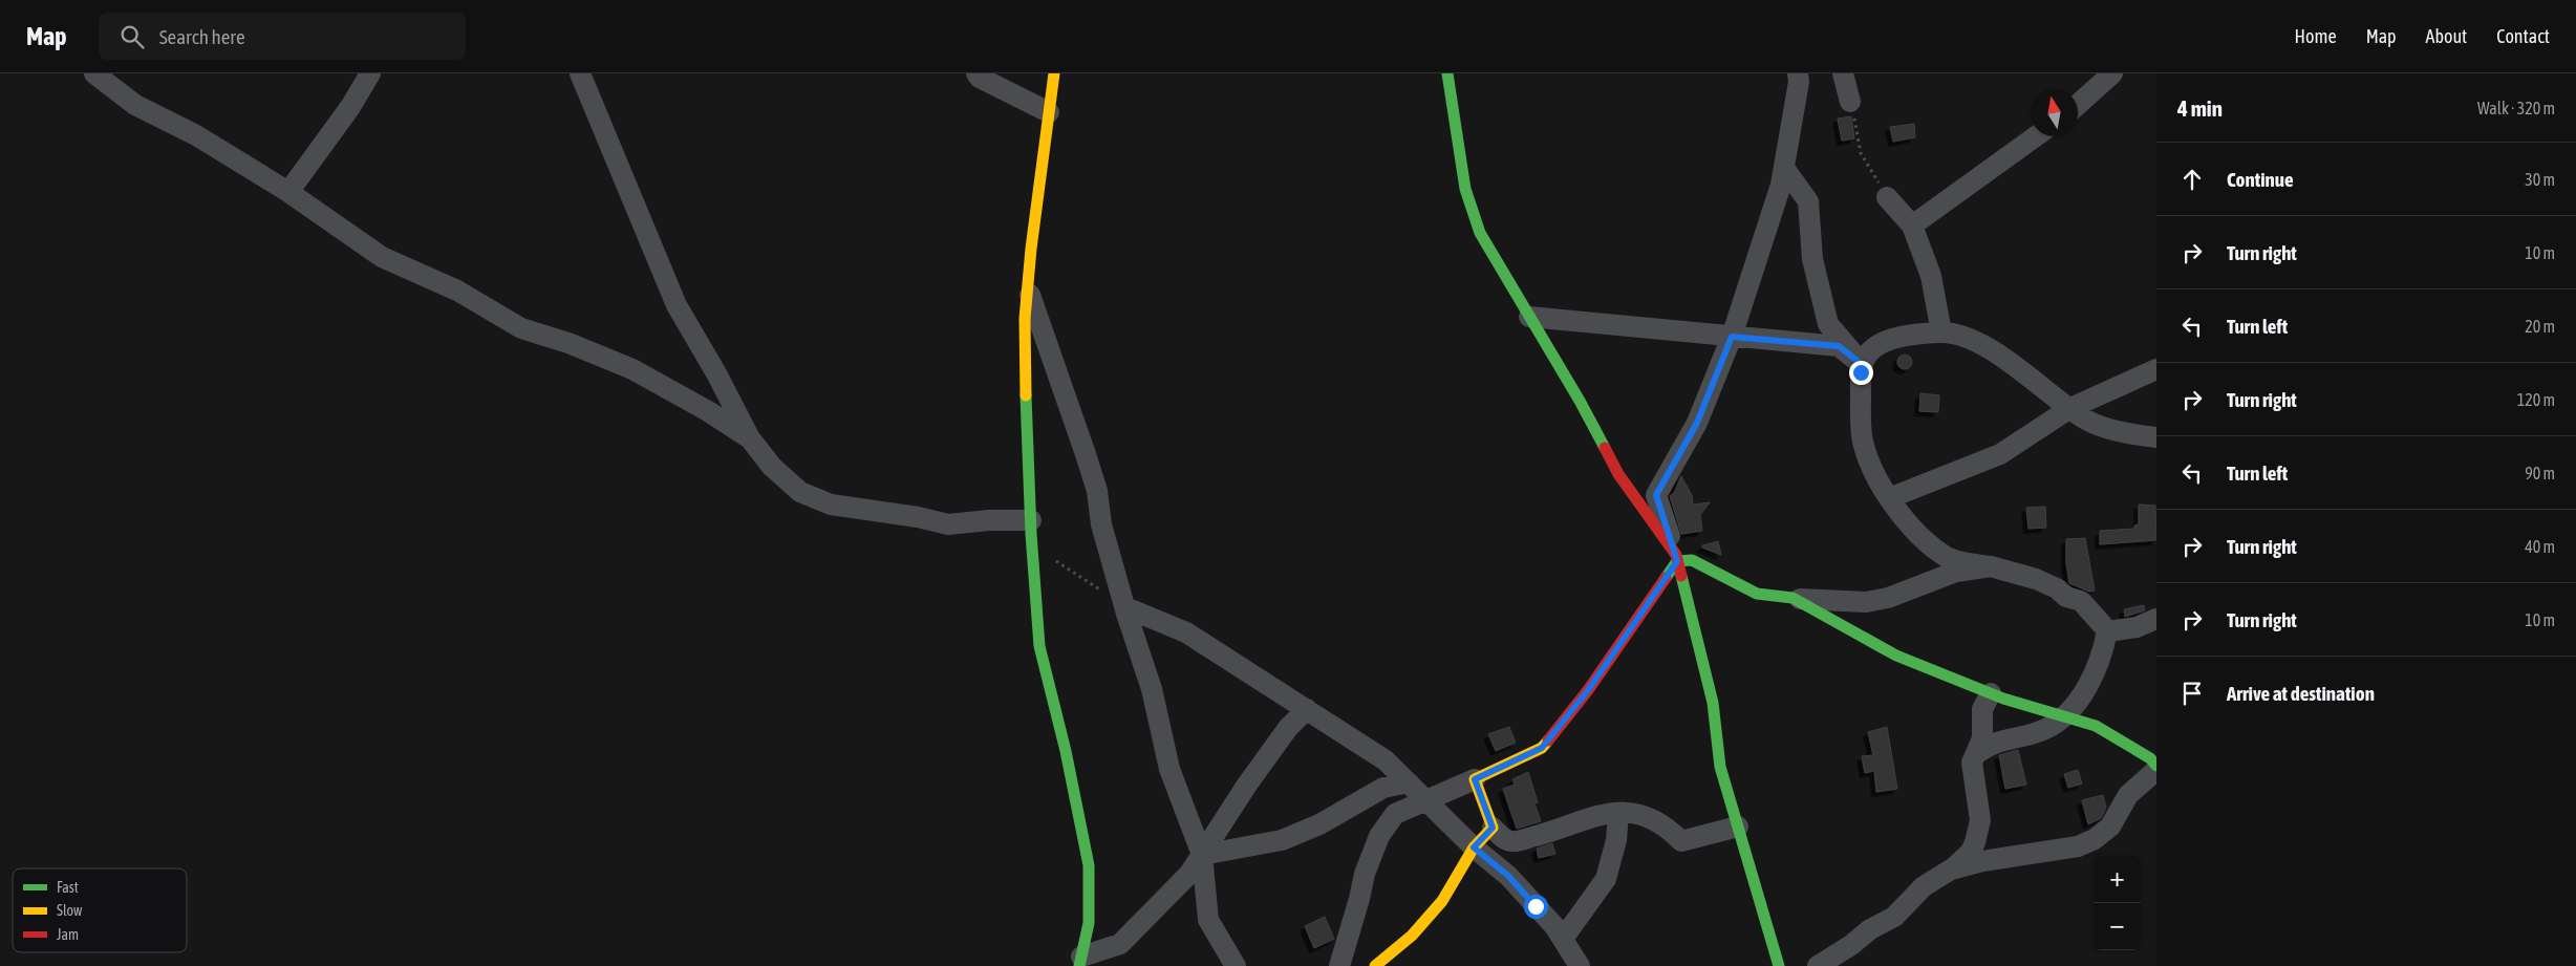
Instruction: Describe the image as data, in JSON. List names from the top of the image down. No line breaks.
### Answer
{"legend":["Fast","Slow","Jam"],"north":"top","page":{"header":"Map","search":"Search here","nav":["Home","Map","About","Contact"],"heading":["4 min","Walk · 320 m"],"list":[["Continue","30 m"],["Turn right","10 m"],["Turn left","20 m"],["Turn right","120 m"],["Turn left","90 m"],["Turn right","40 m"],["Turn right","10 m"],"Arrive at destination"],"map_buttons":["+","−"]}}
